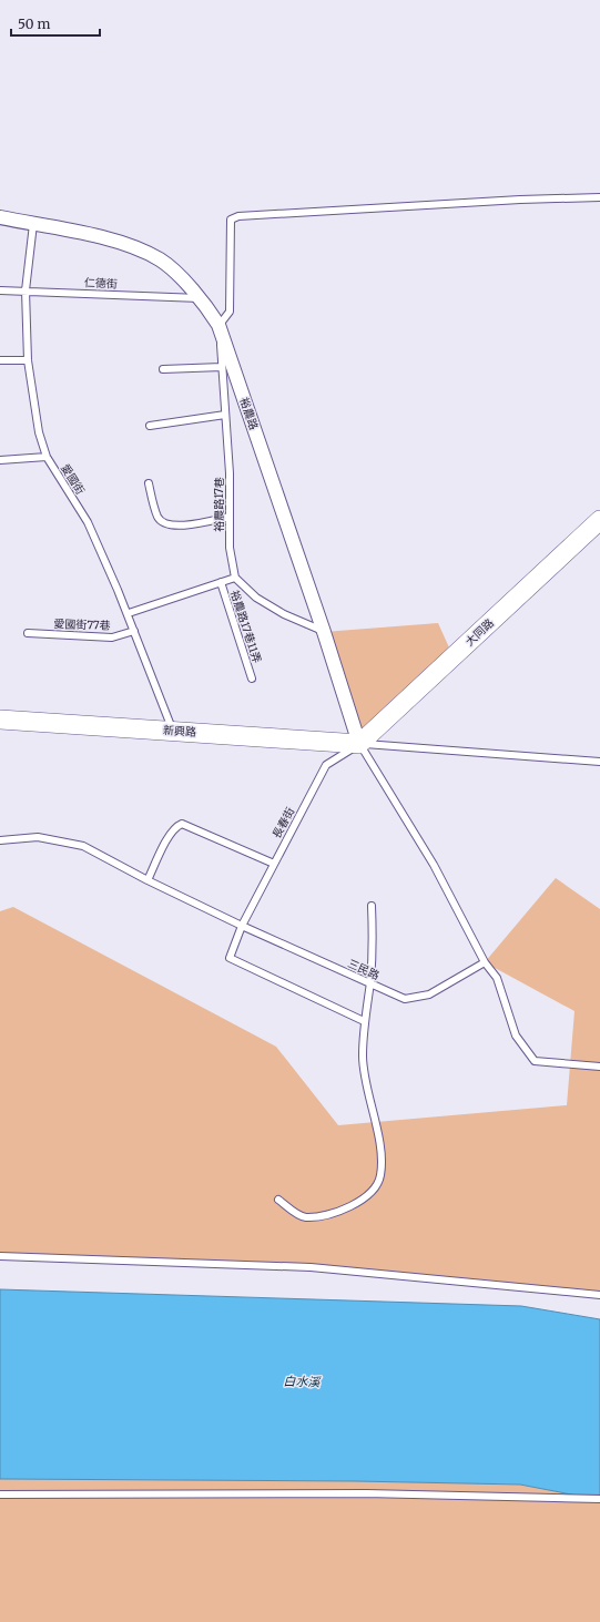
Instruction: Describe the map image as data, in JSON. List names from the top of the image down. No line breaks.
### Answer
{"streets":{"street":["裕農路","大同路","新興路"],"lane":["仁德街","愛國街","裕農路17巷","愛國街77巷","裕農路17巷11弄","長春街","三民路"]},"crossings":[["仁德街","裕農路"],["仁德街","愛國街"],["裕農路","愛國街"],["裕農路","裕農路17巷"],["裕農路","大同路"],["裕農路","新興路"],["裕農路","長春街"],["愛國街","愛國街77巷"],["愛國街","裕農路17巷11弄"],["愛國街","新興路"],["裕農路17巷","裕農路17巷11弄"],["大同路","新興路"],["大同路","長春街"],["新興路","長春街"],["長春街","三民路"]],"water":["白水溪"],"scale_bar":"50 m"}
